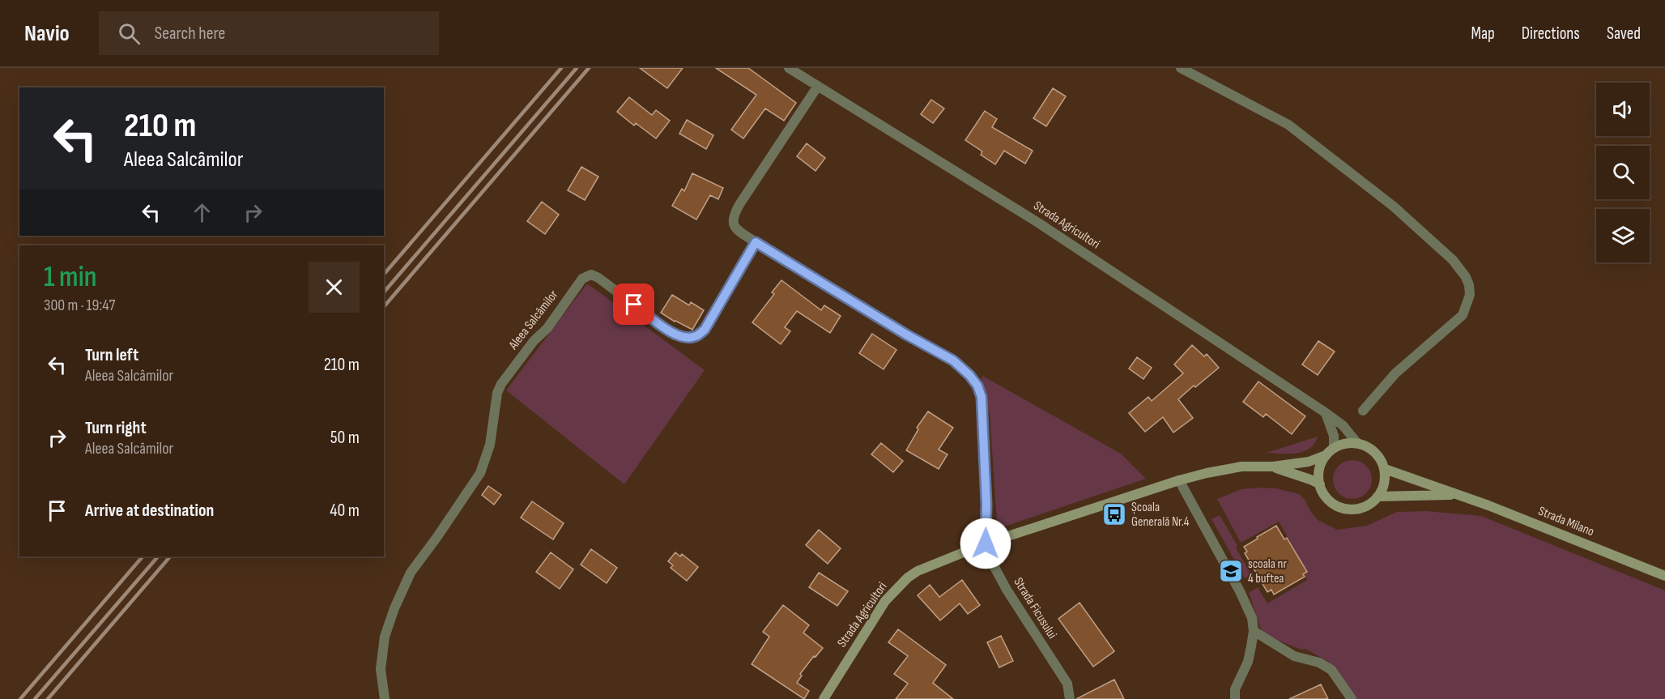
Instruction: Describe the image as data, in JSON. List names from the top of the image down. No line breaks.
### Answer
{"streets":{"main road":["Strada Agricultori","Strada Milano"],"street":["Aleea Salcâmilor","Strada Ficusului"]},"crossings":[["Strada Agricultori","Strada Milano"],["Strada Agricultori","Strada Ficusului"],["Aleea Salcâmilor","Strada Ficusului"]],"places":{"bus stop":["Școala Generală Nr.4"],"school or university":["scoala nr 4 buftea"]},"page":{"header":"Navio","search":"Search here","nav":["Map","Directions","Saved"],"turn":["210 m","Aleea Salcâmilor"],"heading":["1 min","300 m · 19:47"],"list":[{"name":"Turn left","note":"Aleea Salcâmilor","value":"210 m"},{"name":"Turn right","note":"Aleea Salcâmilor","value":"50 m"},{"name":"Arrive at destination","value":"40 m"}]}}
